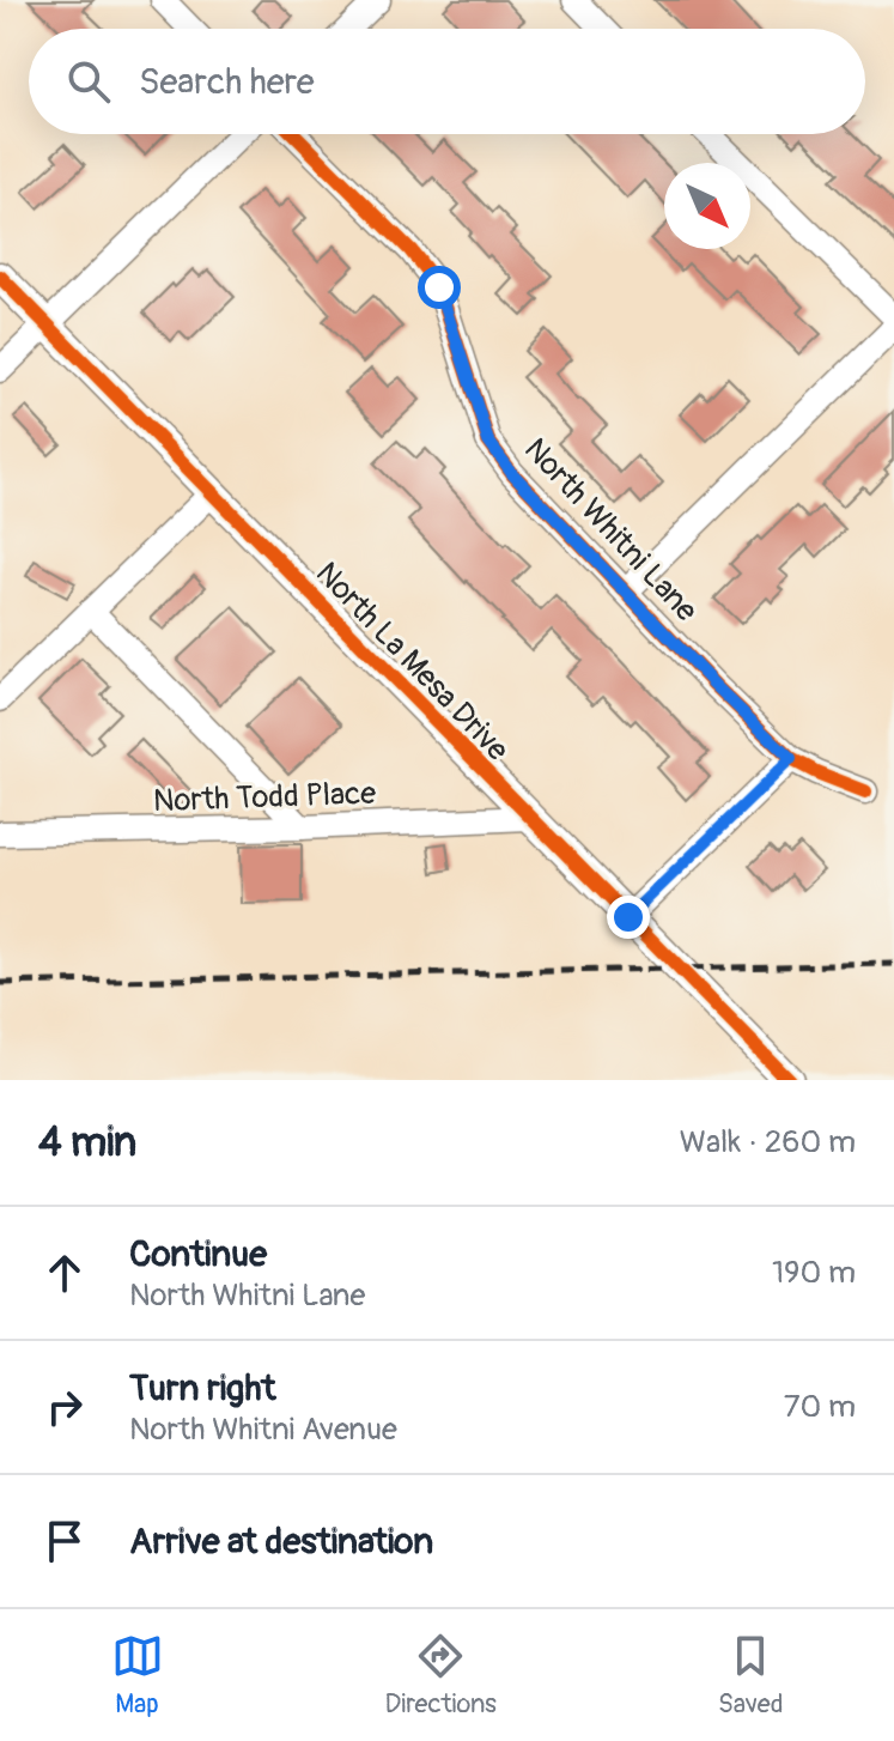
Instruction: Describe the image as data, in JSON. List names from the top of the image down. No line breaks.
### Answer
{"streets":{"street":["North Whitni Lane","North La Mesa Drive","North Todd Place"]},"crossings":[["North La Mesa Drive","North Todd Place"]],"north":"bottom right","page":{"search":"Search here","heading":["4 min","Walk · 260 m"],"list":[["Continue","North Whitni Lane","190 m"],["Turn right","North Whitni Avenue","70 m"],"Arrive at destination"],"nav":["Map","Directions","Saved"]}}
